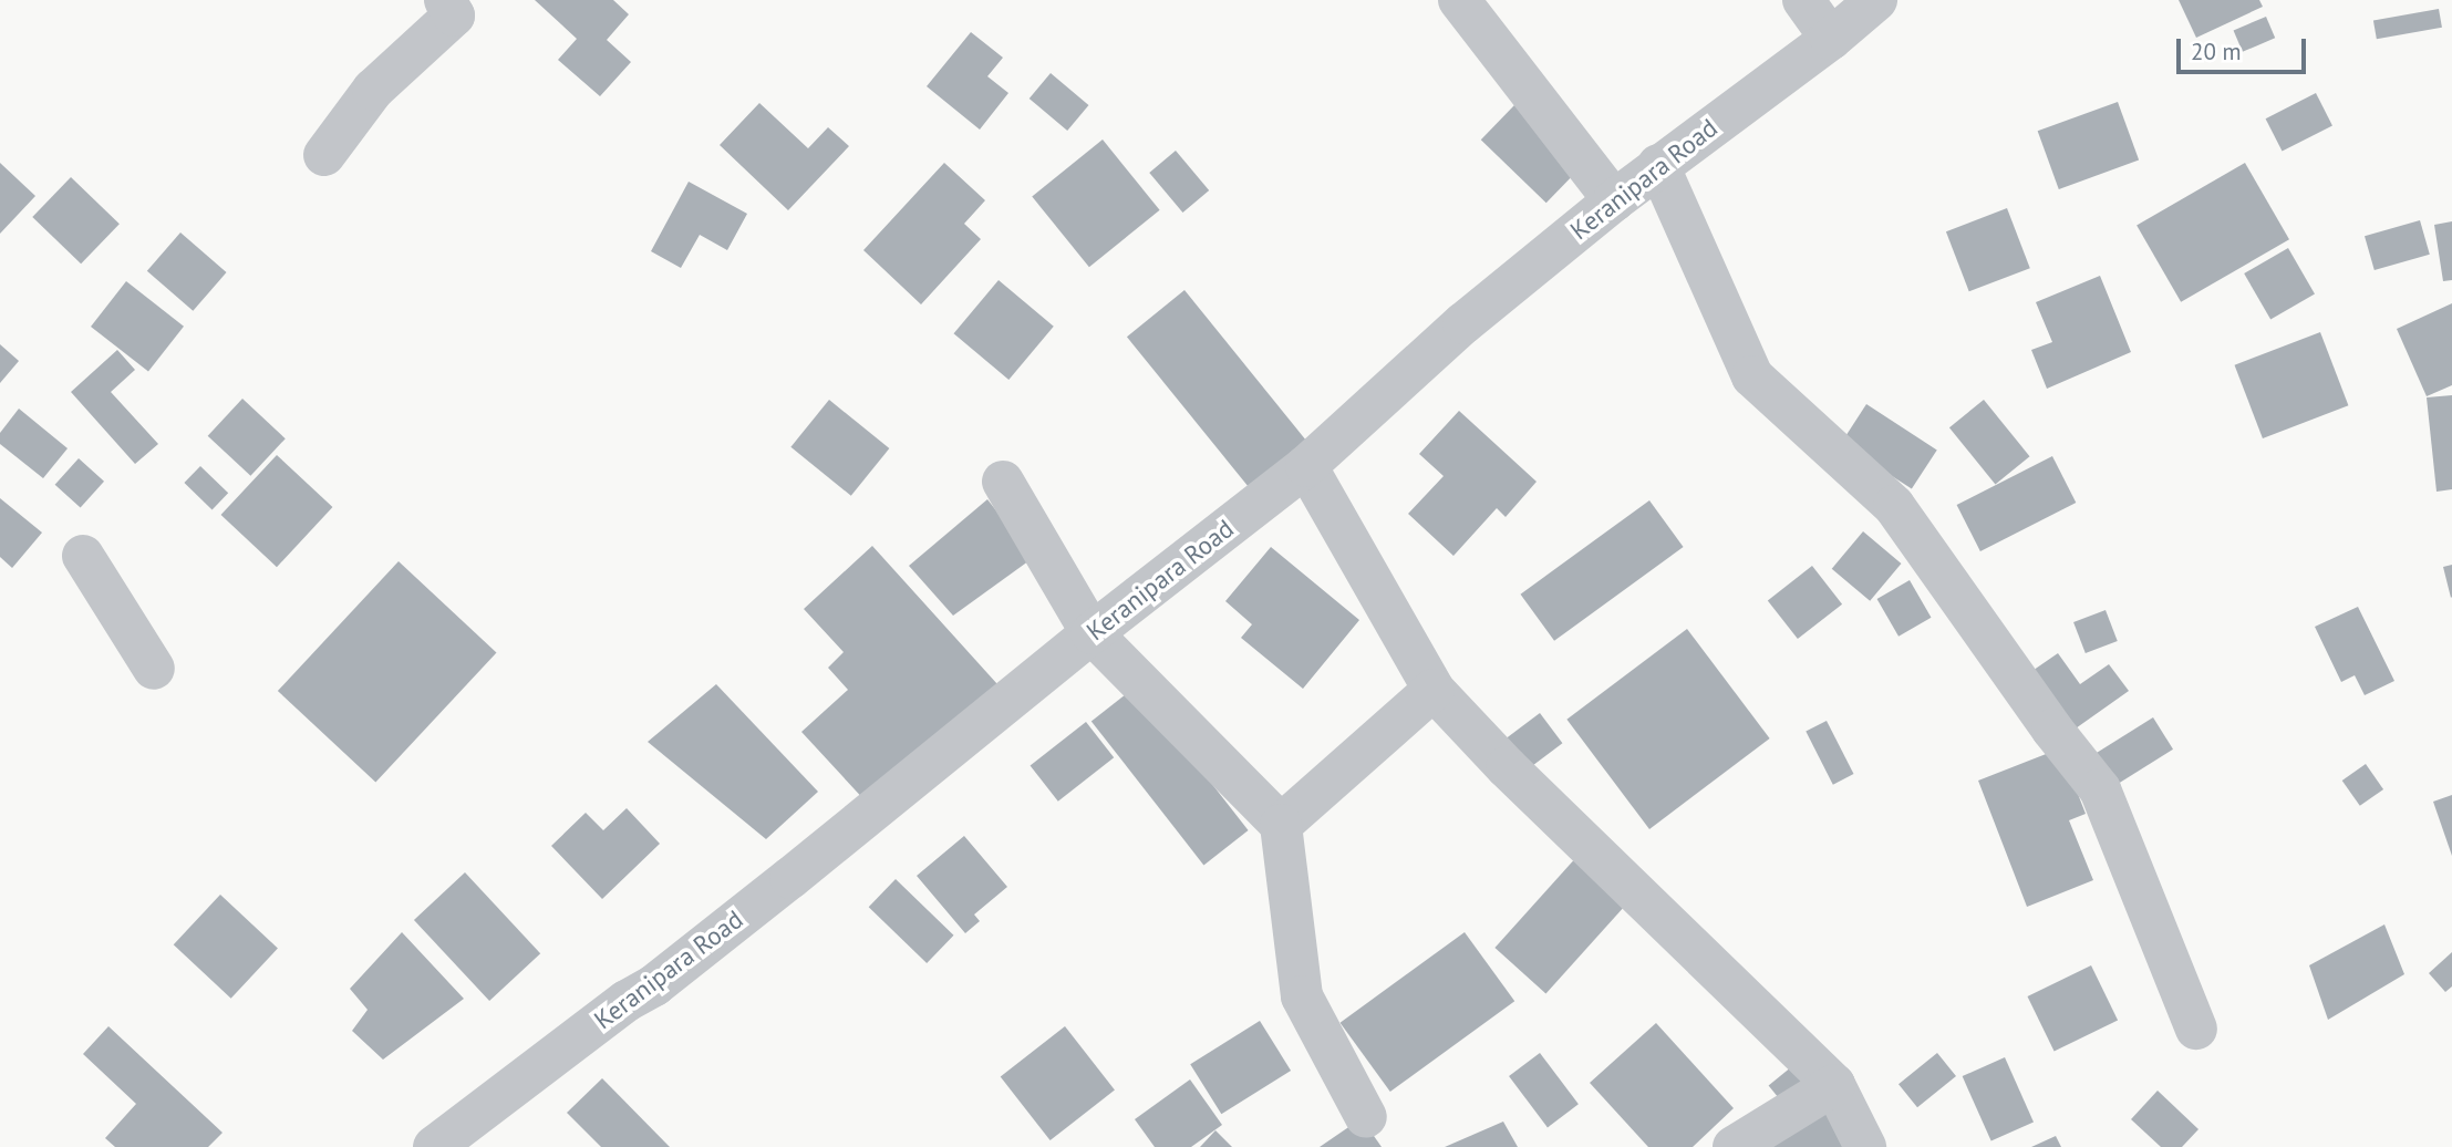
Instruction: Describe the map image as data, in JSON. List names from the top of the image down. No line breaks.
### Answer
{"streets":{"street":["Keranipara Road"]},"scale_bar":"20 m"}
